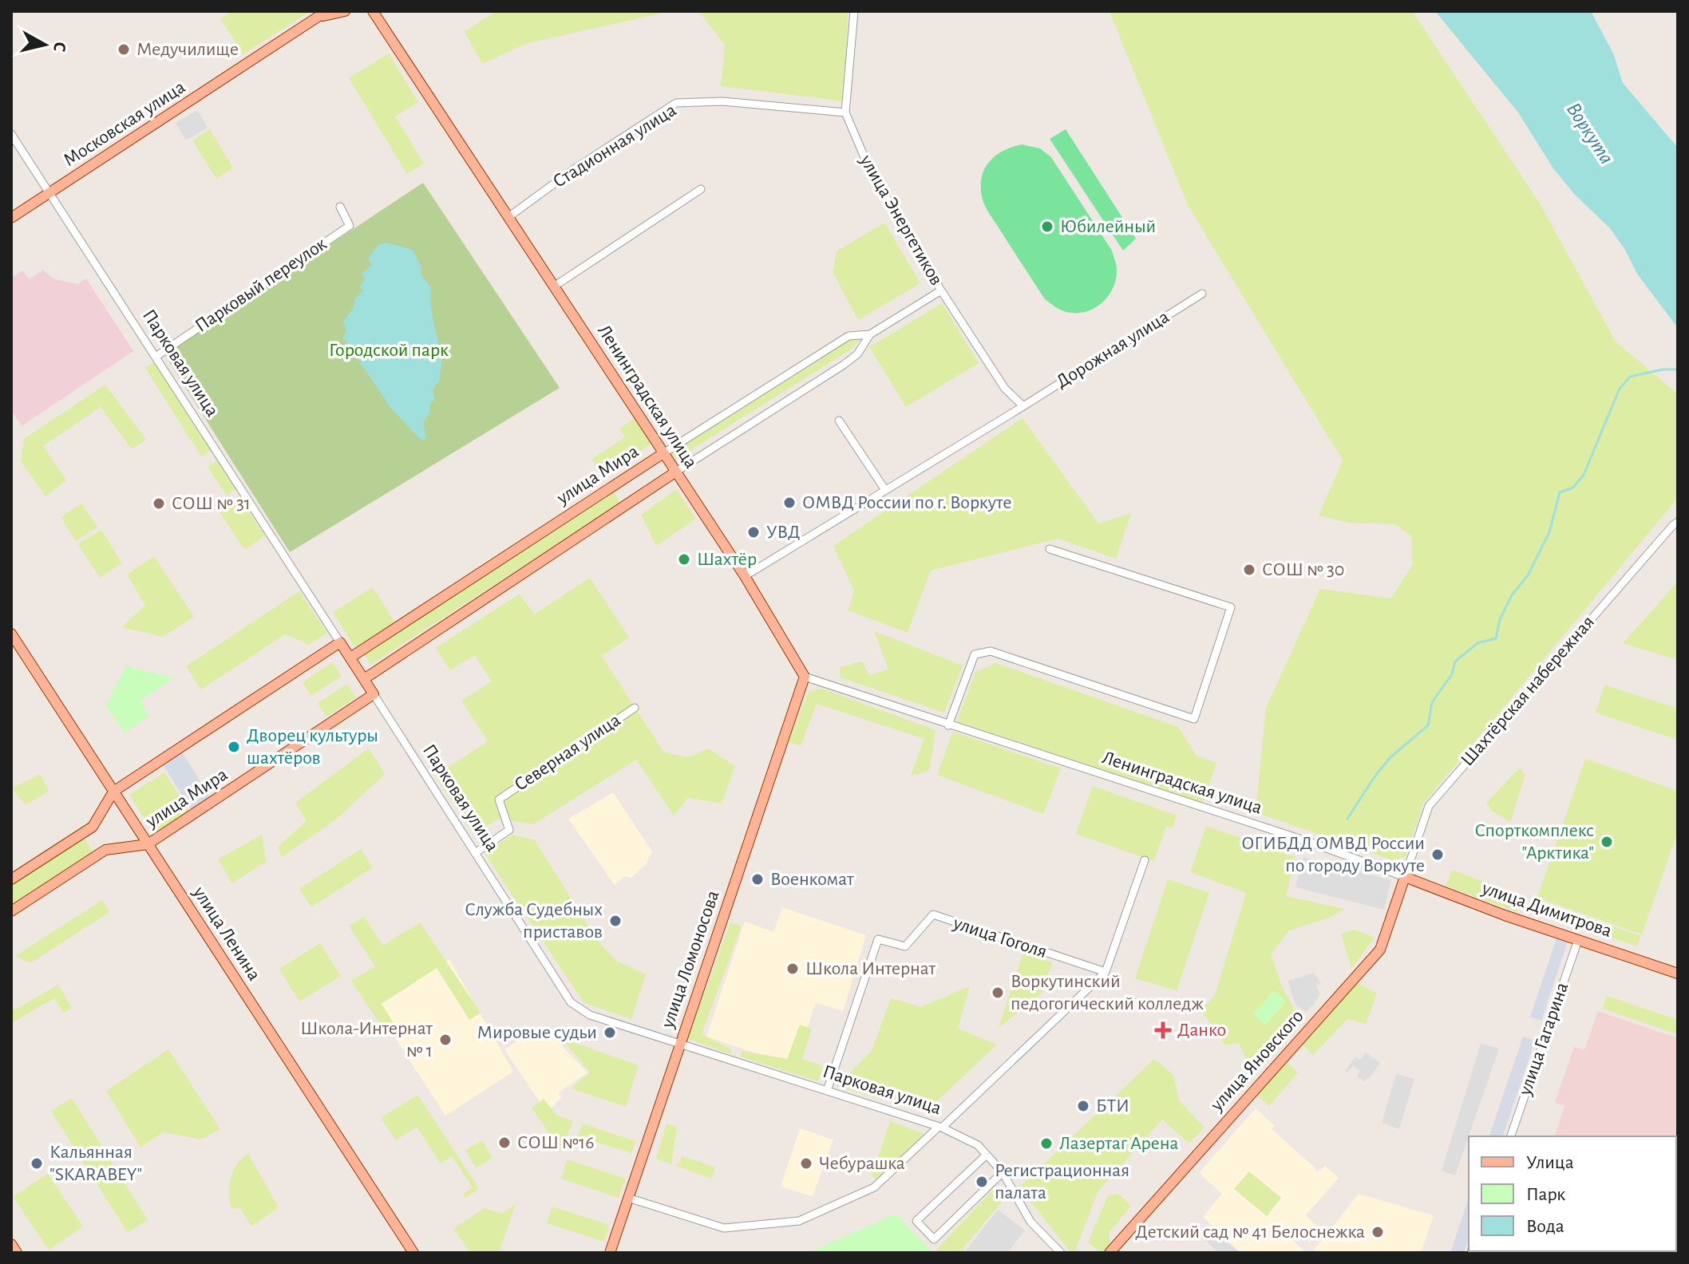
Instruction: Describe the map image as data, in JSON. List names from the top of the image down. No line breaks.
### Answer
{"streets":{"main road":["Московская улица","Парковая улица","Ленинградская улица","улица Мира","улица Димитрова","улица Ленина","улица Ломоносова","улица Яновского"],"street":["Стадионная улица","улица Энергетиков","Парковый переулок","Дорожная улица","Шахтёрская набережная","Северная улица","улица Гоголя","улица Гагарина"]},"crossings":[["Московская улица","Парковая улица"],["Стадионная улица","улица Энергетиков"],["Стадионная улица","Ленинградская улица"],["улица Энергетиков","Дорожная улица"],["улица Энергетиков","улица Мира"],["Парковый переулок","Парковая улица"],["Дорожная улица","Ленинградская улица"],["Парковая улица","улица Мира"],["Парковая улица","Северная улица"],["Парковая улица","улица Гоголя"],["Парковая улица","улица Ломоносова"],["Ленинградская улица","улица Мира"],["Ленинградская улица","Шахтёрская набережная"],["Ленинградская улица","улица Димитрова"],["Ленинградская улица","улица Ломоносова"],["Ленинградская улица","улица Яновского"],["улица Мира","улица Ленина"],["Шахтёрская набережная","улица Димитрова"],["Шахтёрская набережная","улица Яновского"],["улица Димитрова","улица Гагарина"],["улица Димитрова","улица Яновского"]],"water":["Воркута"],"parks":["Городской парк"],"places":{"other":["Медучилище","Юбилейный","ОМВД России по г. Воркуте","СОШ № 31","УВД","Шахтёр","СОШ № 30","Дворец культуры шахтёров","Спорткомплекс \"Арктика\"","ОГИБДД ОМВД России по городу Воркуте","Военкомат","Служба Судебных приставов","Школа Интернат","Воркутинский педогогический колледж","Мировые судьи","Школа-Интернат № 1","БТИ","СОШ №16","Лазертаг Арена","Кальянная \"SKARABEY\"","Чебурашка","Регистрационная палата","Детский сад № 41 Белоснежка"],"health":["Данко"]},"legend":["Улица","Парк","Вода"],"north":"right"}
